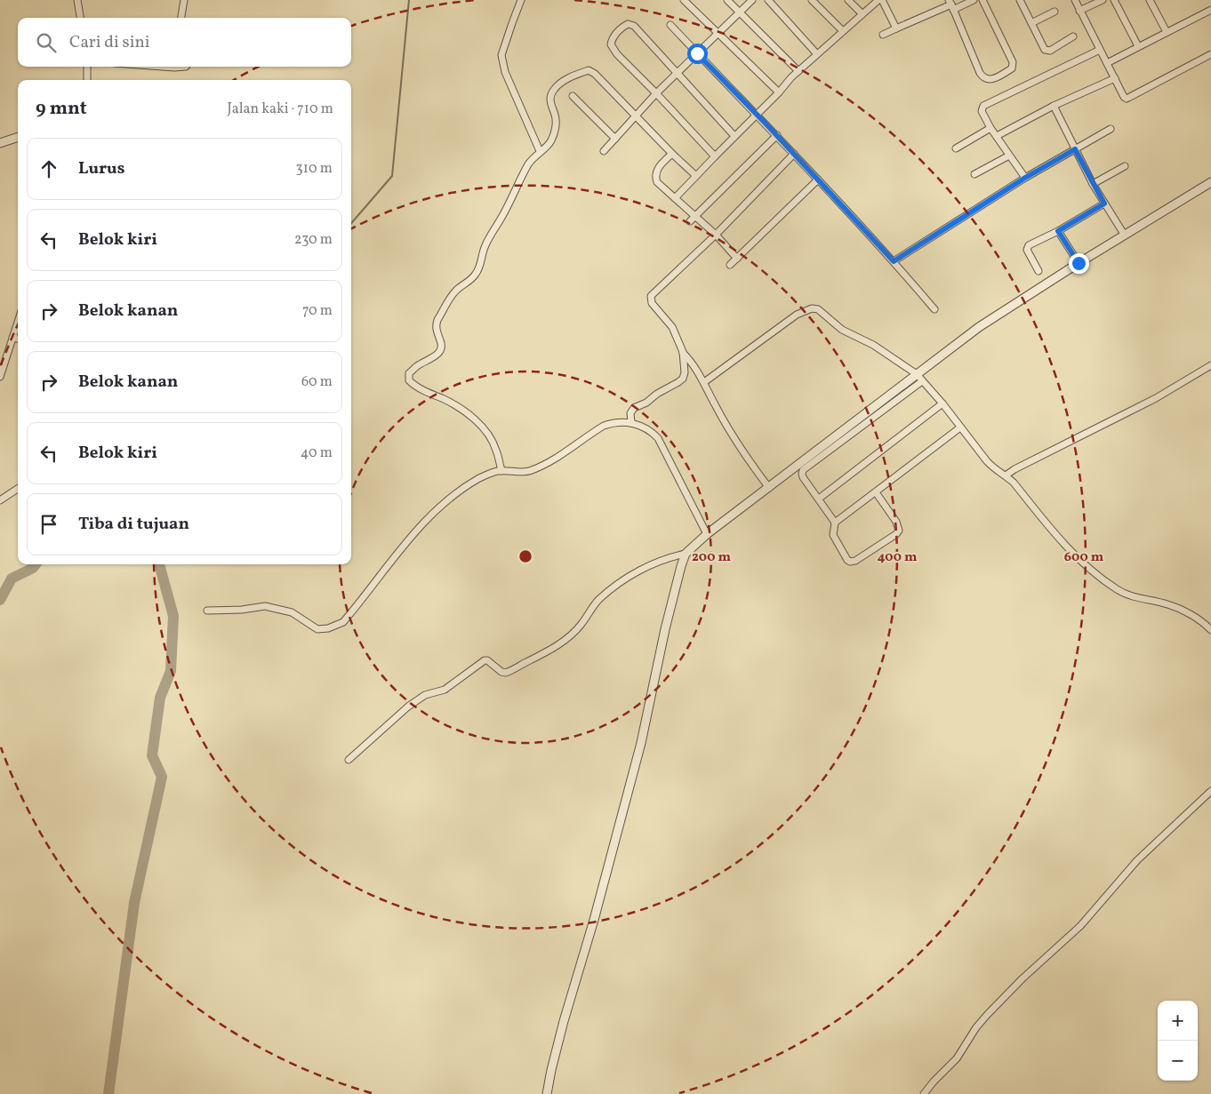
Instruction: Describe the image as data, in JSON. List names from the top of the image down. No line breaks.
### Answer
{"page":{"search":"Cari di sini","heading":["9 mnt","Jalan kaki · 710 m"],"list":[["Lurus","310 m"],["Belok kiri","230 m"],["Belok kanan","70 m"],["Belok kanan","60 m"],["Belok kiri","40 m"],"Tiba di tujuan"],"map_buttons":["+","−"]},"rings":["200 m","400 m","600 m"]}
